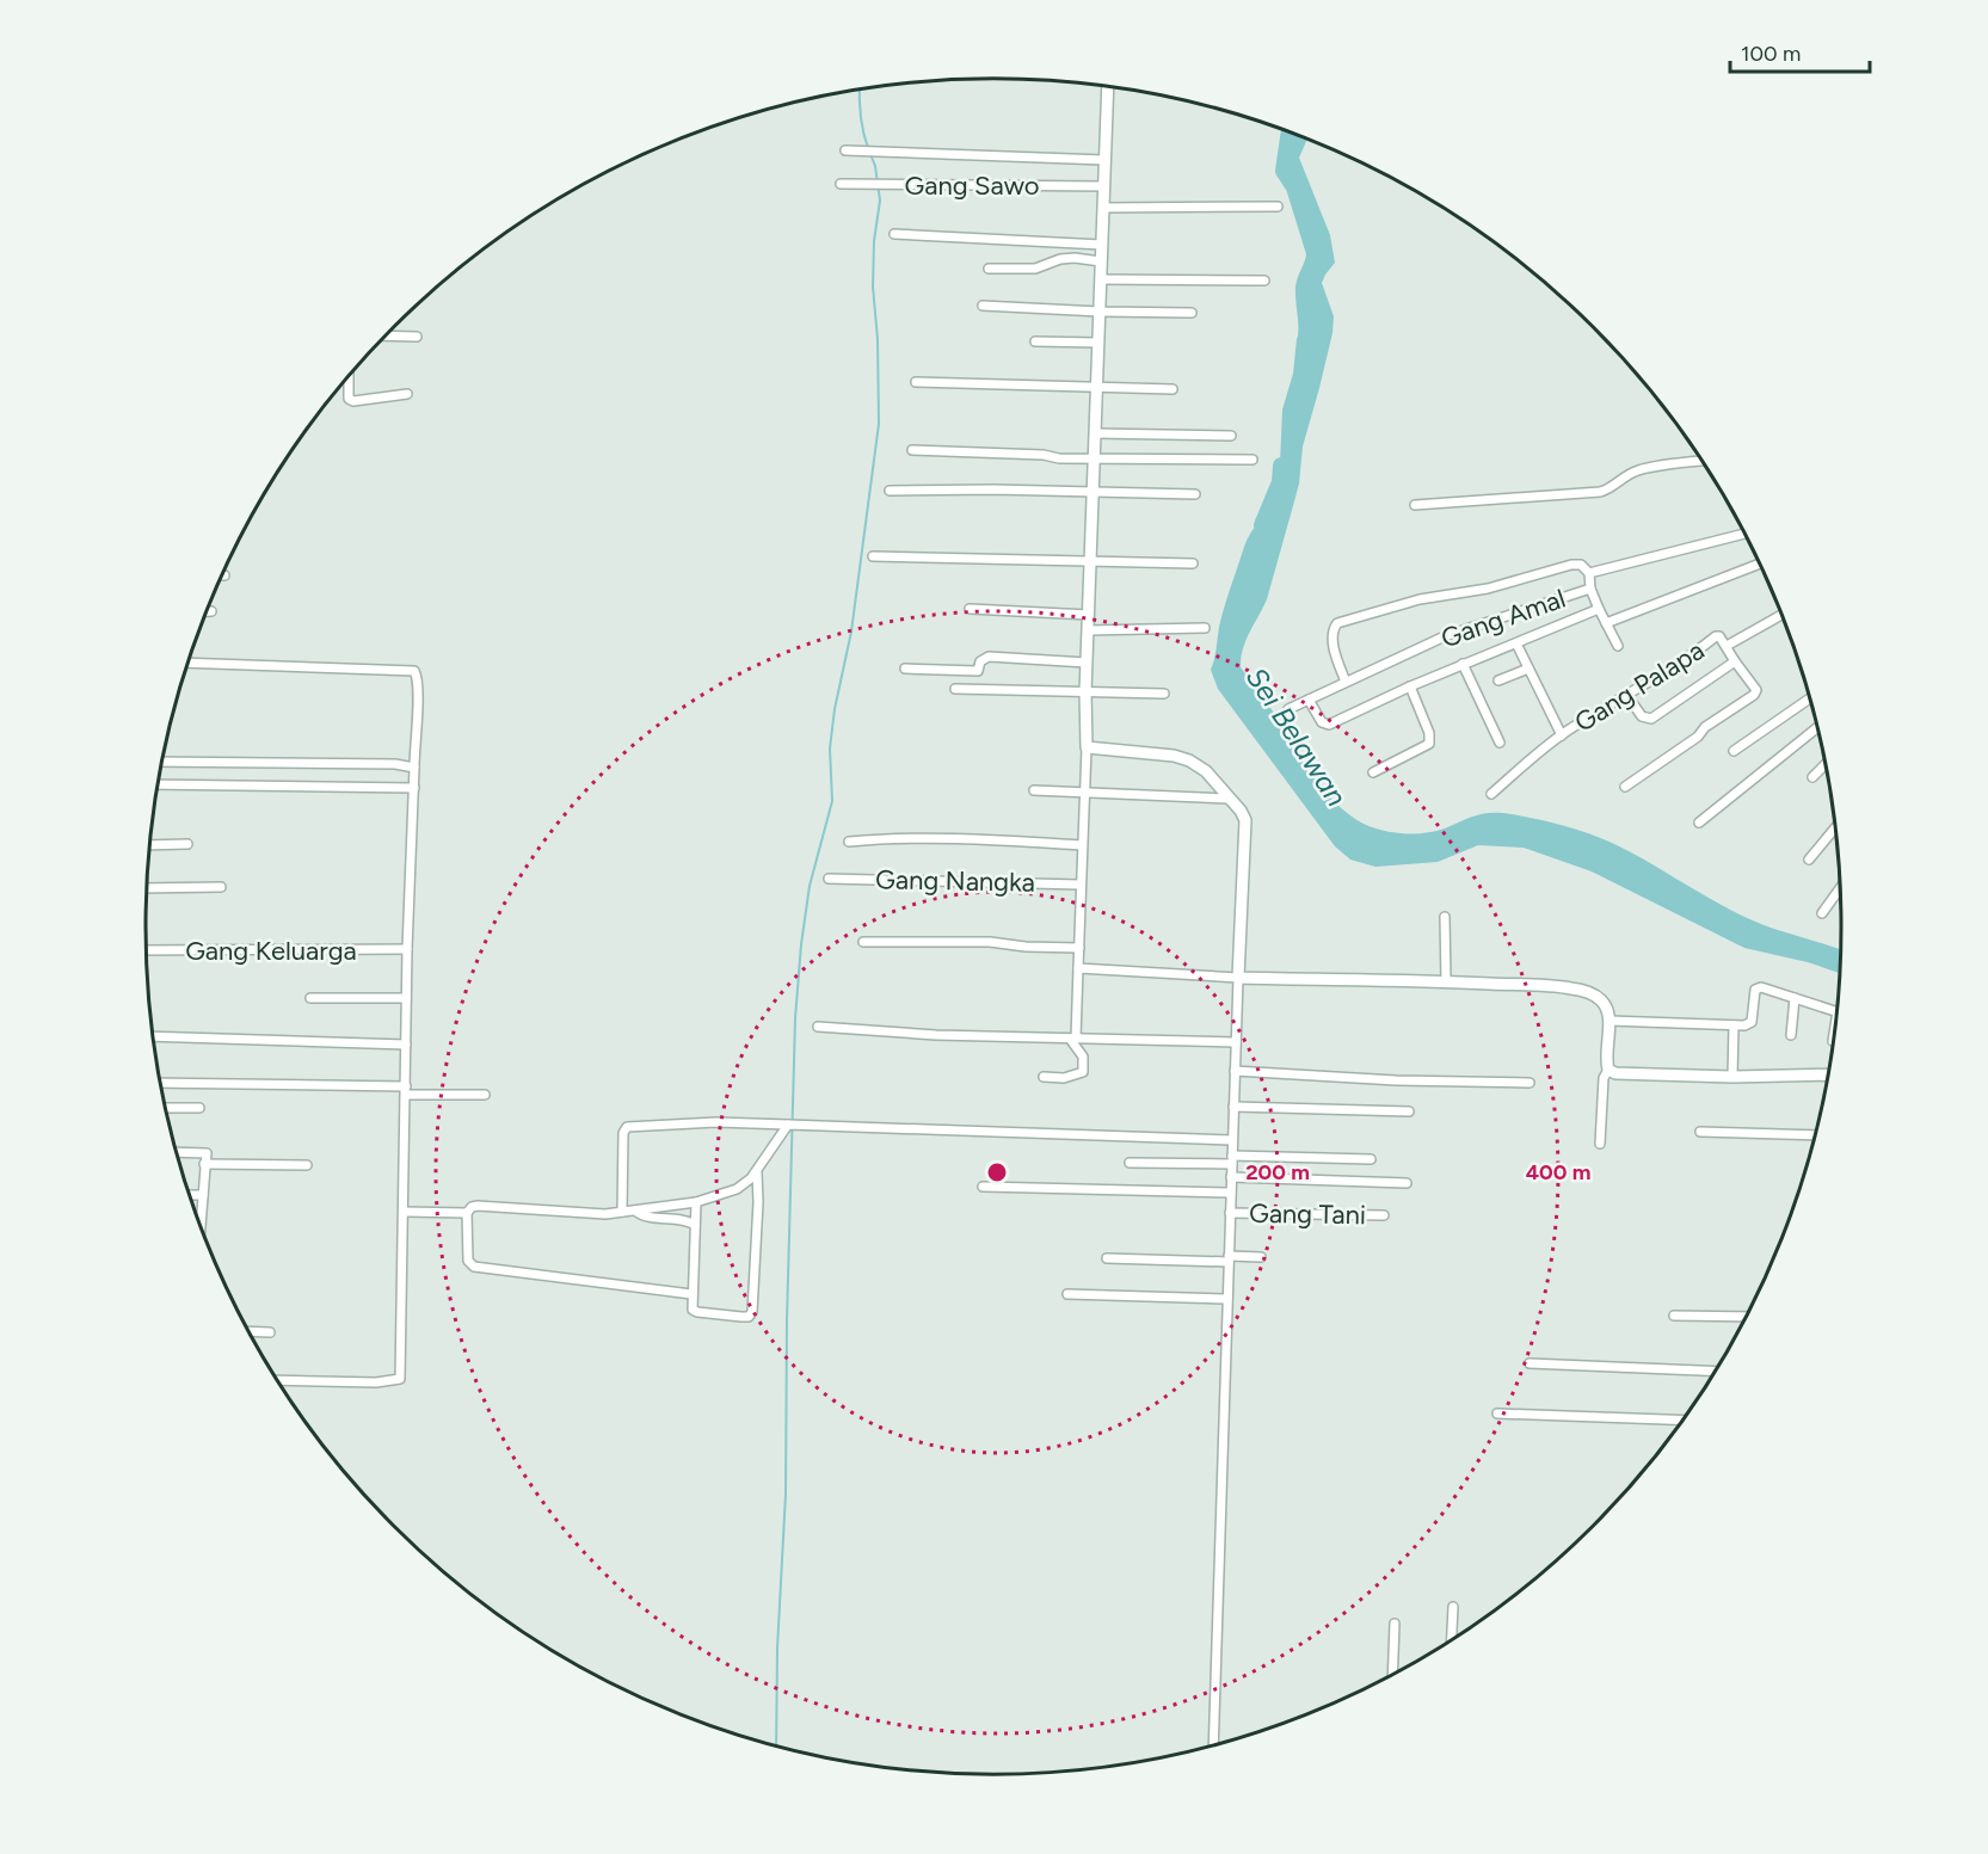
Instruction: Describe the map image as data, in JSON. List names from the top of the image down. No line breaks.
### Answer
{"streets":{"street":["Gang Sawo","Gang Amal","Gang Palapa","Gang Nangka","Gang Keluarga","Gang Tani"]},"water":["Sei Belawan"],"scale_bar":"100 m","rings":["200 m","400 m"]}
